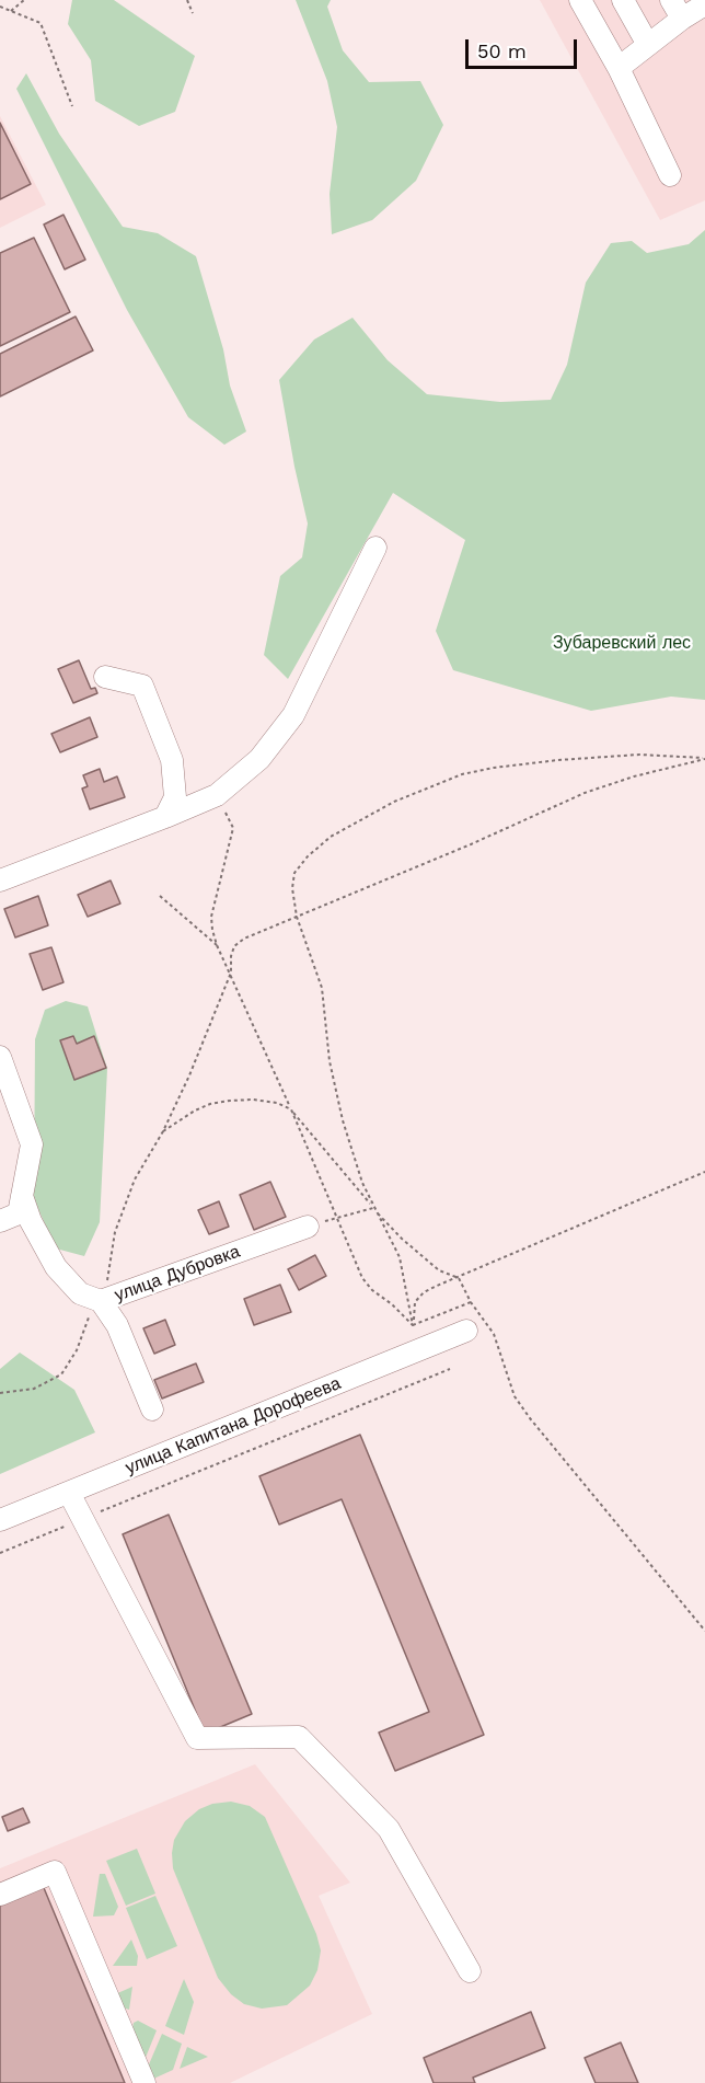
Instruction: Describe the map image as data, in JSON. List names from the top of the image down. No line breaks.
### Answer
{"streets":{"street":["улица Дубровка","улица Капитана Дорофеева"]},"parks":["Зубаревский лес"],"scale_bar":"50 m"}
